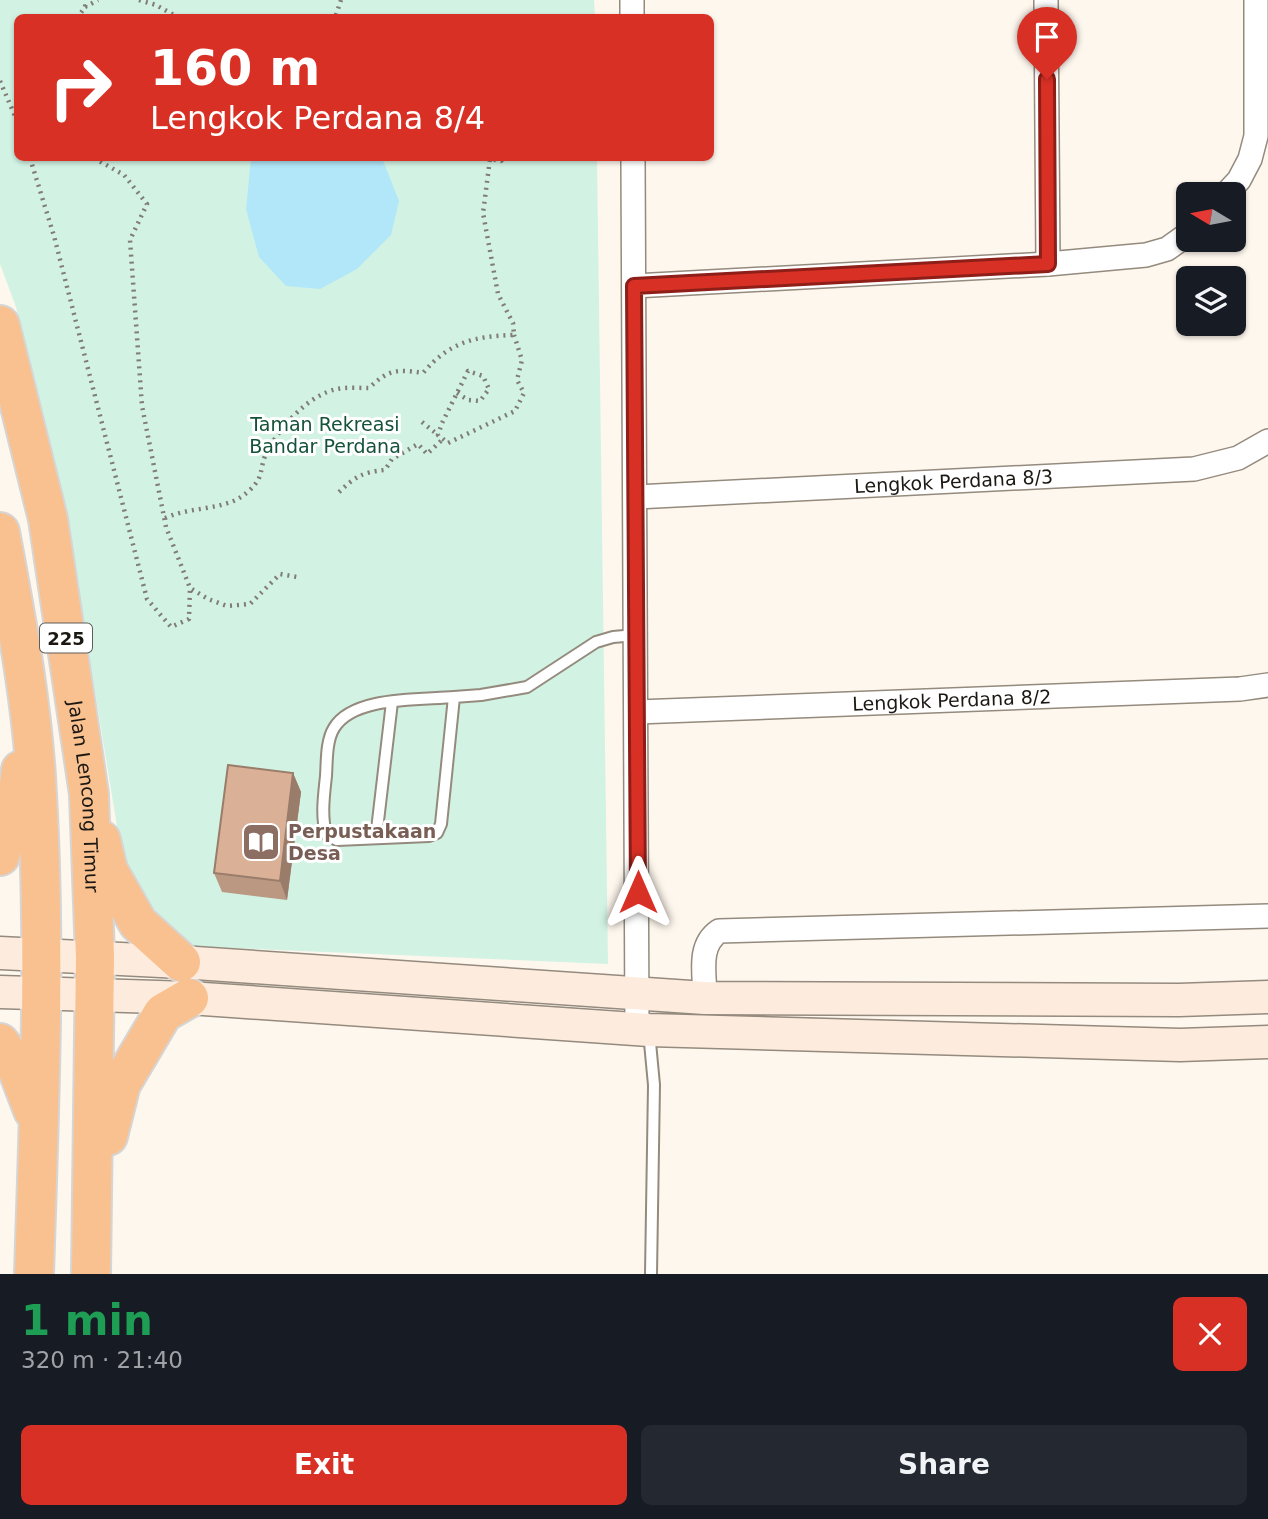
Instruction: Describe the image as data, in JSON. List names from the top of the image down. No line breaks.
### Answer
{"streets":{"highway":["225","Jalan Lencong Timur"],"street":["Lengkok Perdana 8/3","Lengkok Perdana 8/2"]},"parks":["Taman Rekreasi Bandar Perdana"],"places":{"library":["Perpustakaan Desa"]},"north":"left","page":{"turn":["160 m","Lengkok Perdana 8/4"],"heading":["1 min","320 m · 21:40"],"buttons":["Exit","Share"]}}
